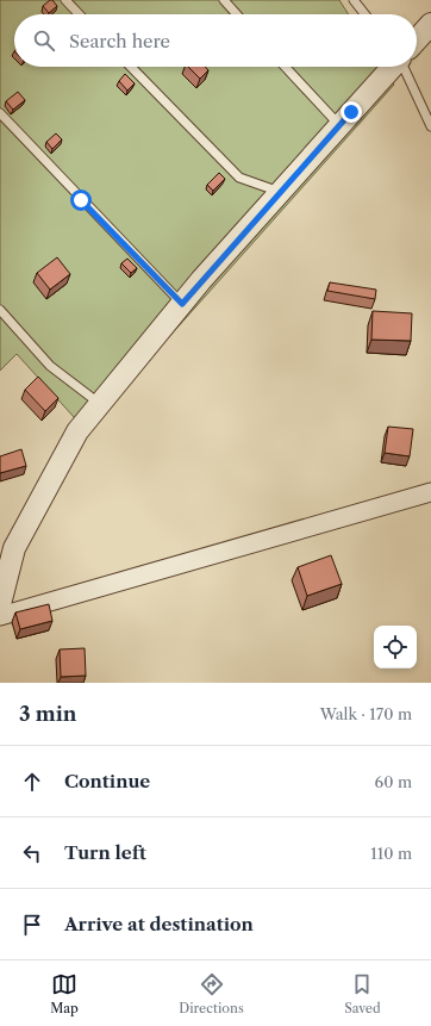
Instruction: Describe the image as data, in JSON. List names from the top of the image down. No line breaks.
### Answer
{"page":{"search":"Search here","heading":["3 min","Walk · 170 m"],"list":[["Continue","60 m"],["Turn left","110 m"],"Arrive at destination"],"nav":["Map","Directions","Saved"]}}
